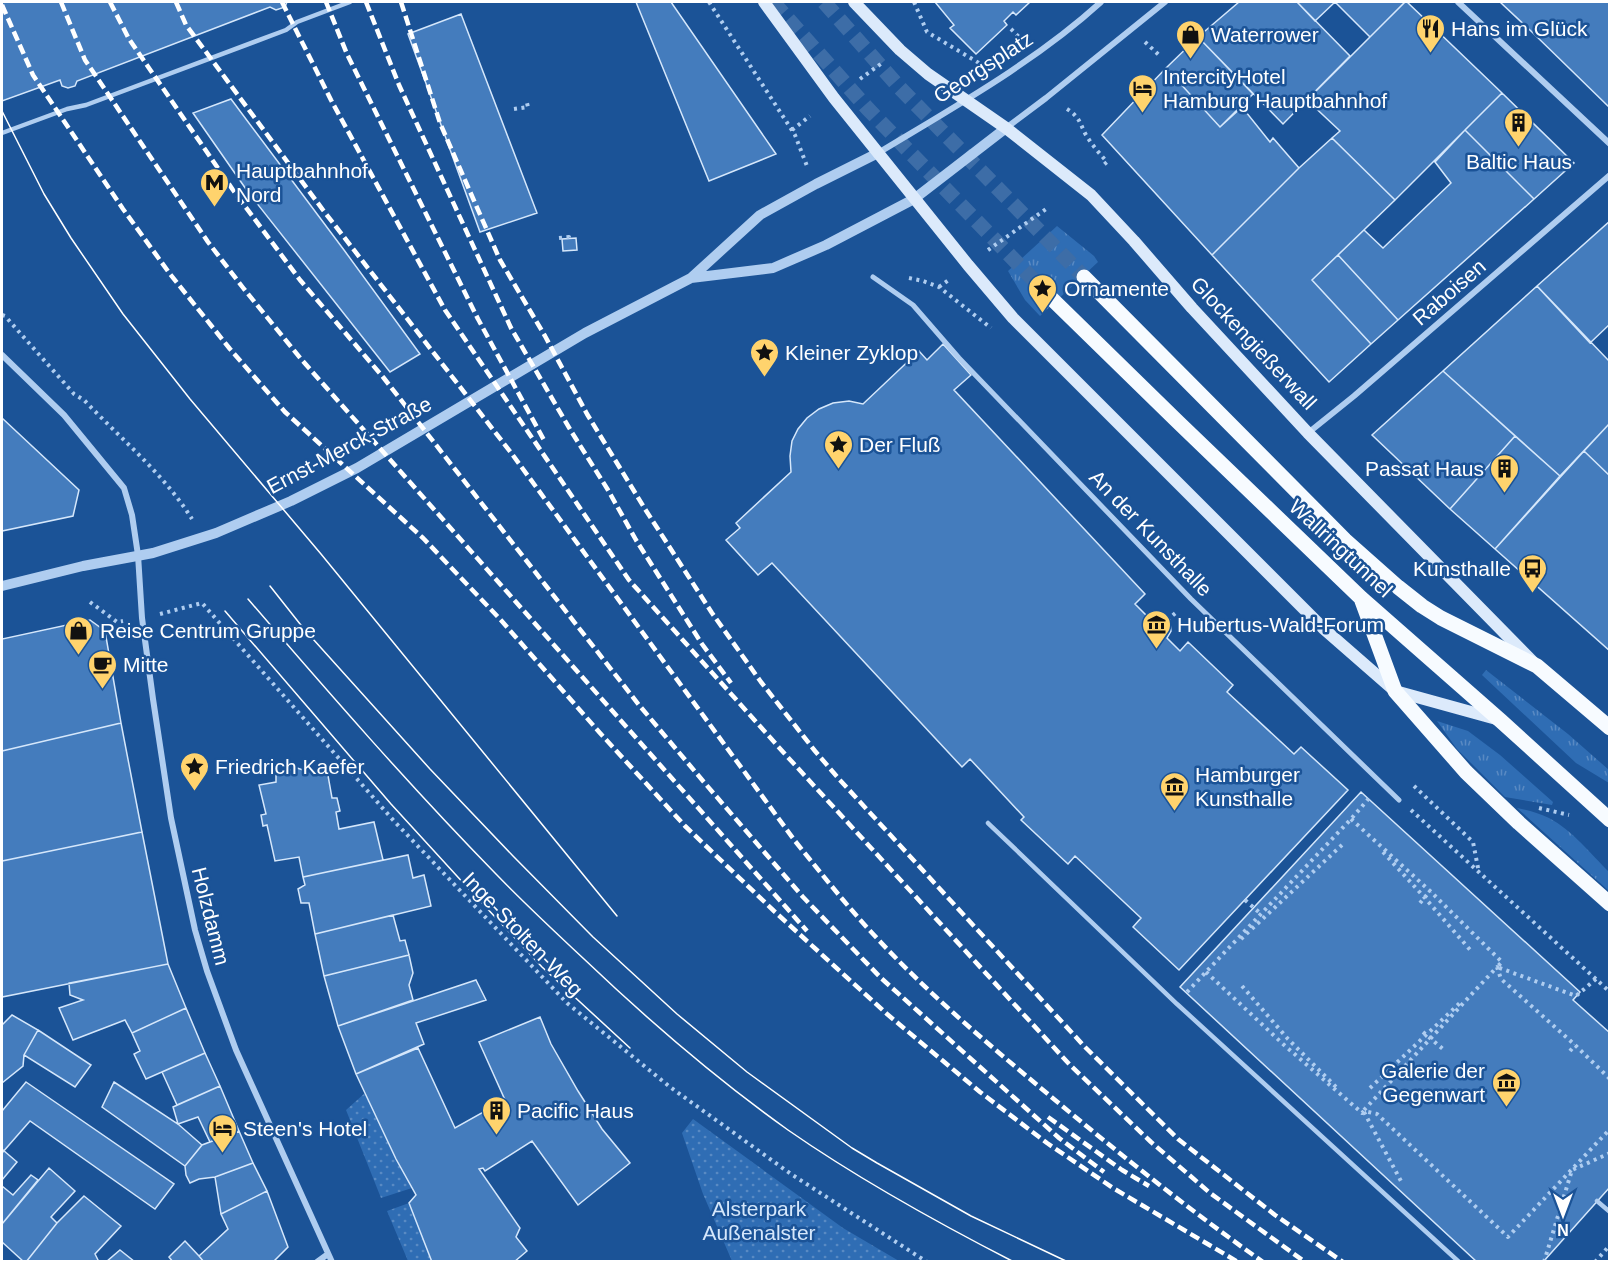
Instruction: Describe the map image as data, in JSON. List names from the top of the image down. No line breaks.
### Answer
{"streets":{"main road":["Glockengießerwall","Wallringtunnel"],"street":["Georgsplatz","Raboisen","Ernst-Merck-Straße","An der Kunsthalle","Holzdamm"],"path":["Inge-Stolten-Weg"]},"crossings":[["Georgsplatz","Glockengießerwall"],["Georgsplatz","Ernst-Merck-Straße"],["Raboisen","Glockengießerwall"],["Glockengießerwall","Ernst-Merck-Straße"],["Glockengießerwall","Wallringtunnel"],["Ernst-Merck-Straße","Holzdamm"],["Holzdamm","Inge-Stolten-Weg"]],"parks":["Alsterpark Außenalster"],"places":{"restaurant":["Hans im Glück"],"shop":["Waterrower","Reise Centrum Gruppe"],"hotel":["IntercityHotel Hamburg Hauptbahnhof","Steen's Hotel"],"building":["Baltic Haus","Passat Haus","Pacific Haus"],"metro station":["Hauptbahnhof Nord"],"place":["Ornamente","Kleiner Zyklop","Der Fluß","Friedrich Kaefer"],"bus stop":["Kunsthalle"],"museum":["Hubertus-Wald-Forum","Hamburger Kunsthalle","Galerie der Gegenwart"],"cafe":["Mitte"]},"north":"bottom"}
